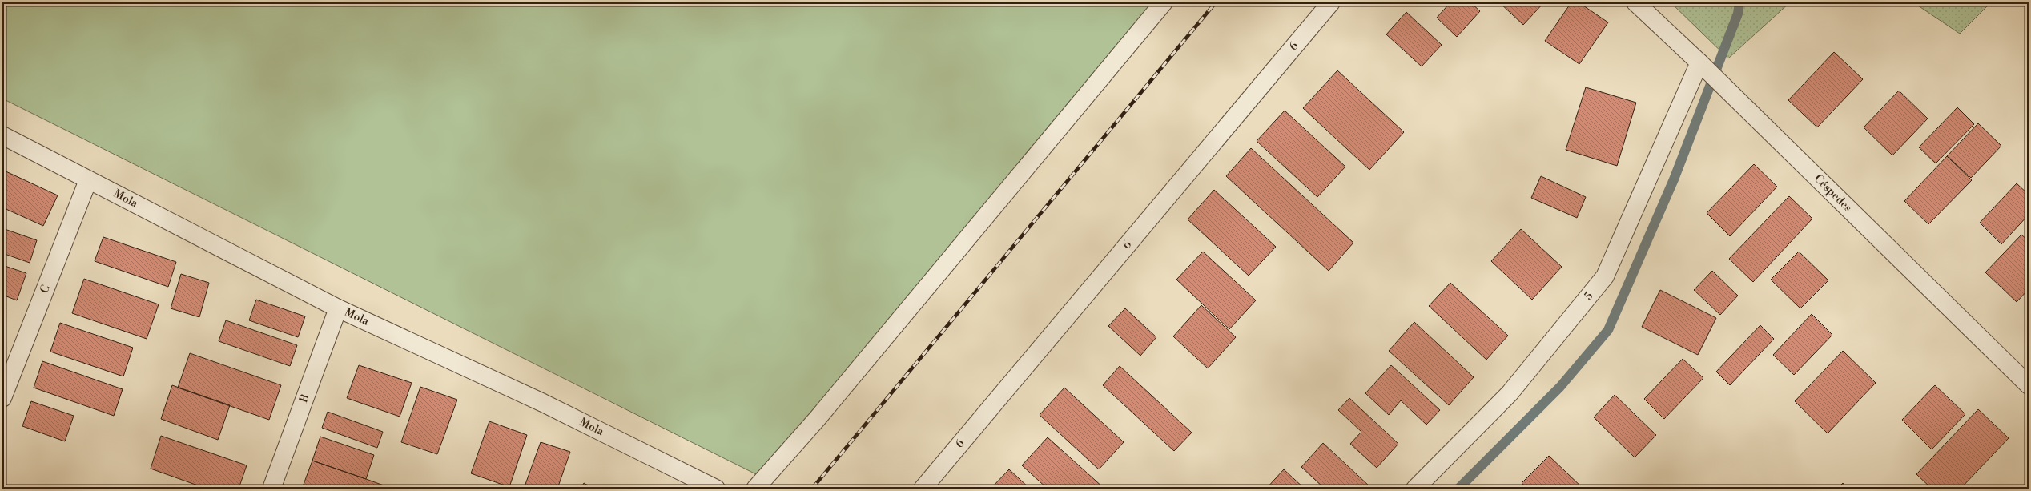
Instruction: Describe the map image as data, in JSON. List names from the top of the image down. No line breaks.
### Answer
{"streets":{"street":["6","Céspedes","Mola","C","5","B"]},"crossings":[["Céspedes","5"],["Mola","C"],["Mola","B"]]}
